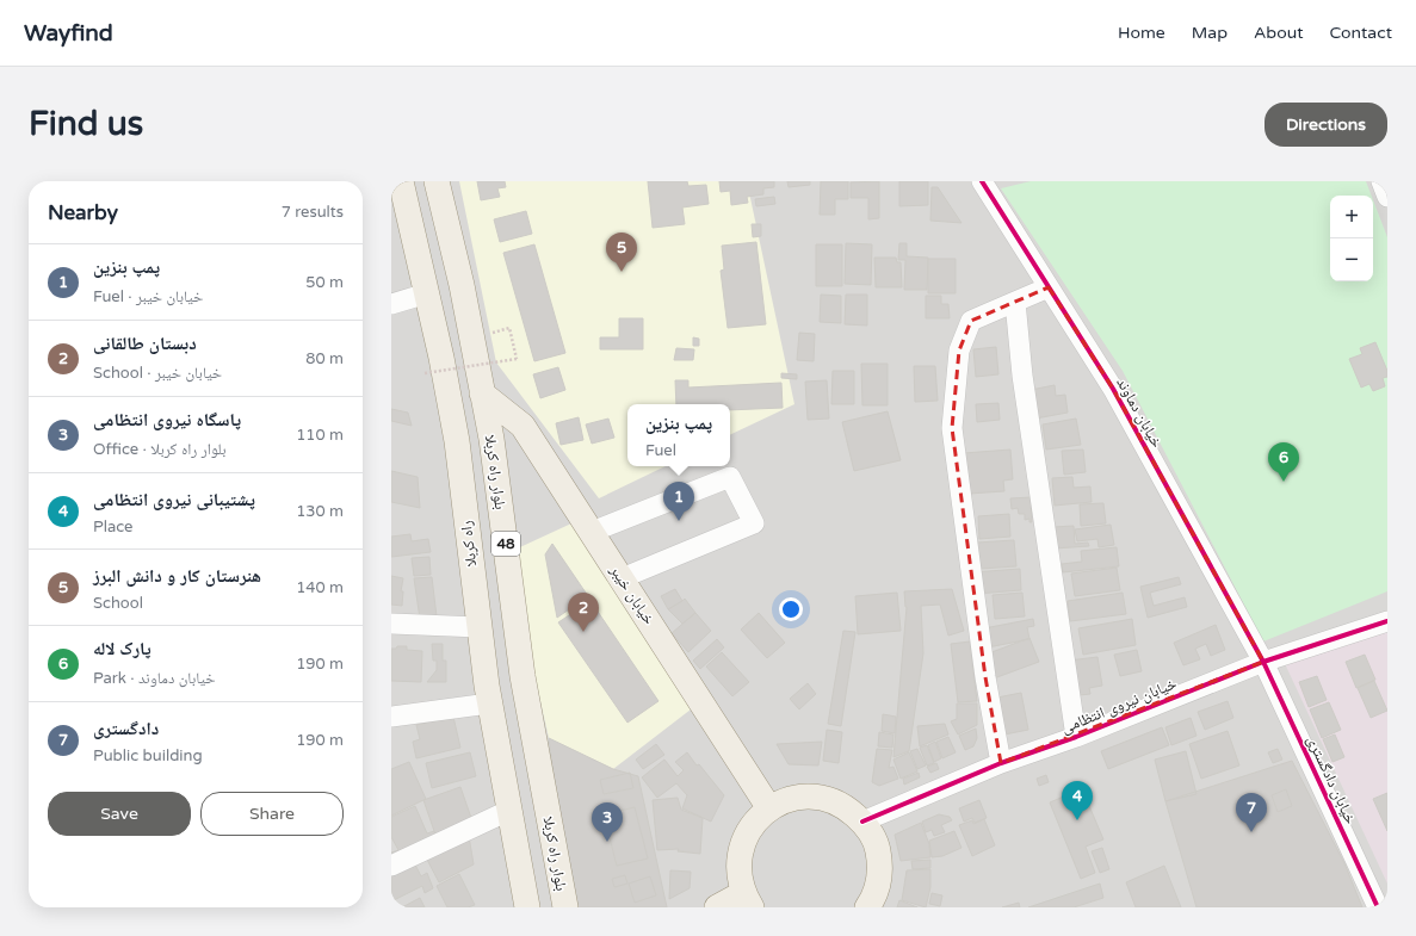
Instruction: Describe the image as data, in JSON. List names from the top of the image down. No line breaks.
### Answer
{"streets":{"main road":["بلوار راه کربلا","راه کربلا","48","خیابان خیبر"],"street":["خیابان دماوند","خیابان نیروی انتظامی","خیابان دادگستری"]},"crossings":[["خیابان دماوند","خیابان نیروی انتظامی"],["خیابان دماوند","خیابان دادگستری"],["بلوار راه کربلا","خیابان خیبر"],["خیابان نیروی انتظامی","خیابان دادگستری"]],"page":{"header":"Wayfind","nav":["Home","Map","About","Contact"],"buttons":["Directions",["Save","Share"]],"title":"Find us","heading":["Nearby","7 results"],"map_buttons":["+","−"],"pins":["5","6","1","2","4","7","3"],"list":[{"mark":"1","name":"پمپ بنزین","note":"Fuel · خیابان خیبر","value":"50 m"},{"mark":"2","name":"دبستان طالقانی","note":"School · خیابان خیبر","value":"80 m"},{"mark":"3","name":"پاسگاه نیروی انتظامی","note":"Office · بلوار راه کربلا","value":"110 m"},{"mark":"4","name":"پشتیبانی نیروی انتظامی","note":"Place","value":"130 m"},{"mark":"5","name":"هنرستان کار و دانش البرز","note":"School","value":"140 m"},{"mark":"6","name":"پارک لاله","note":"Park · خیابان دماوند","value":"190 m"},{"mark":"7","name":"دادگستری","note":"Public building","value":"190 m"}],"popup":["پمپ بنزین","Fuel"]}}
